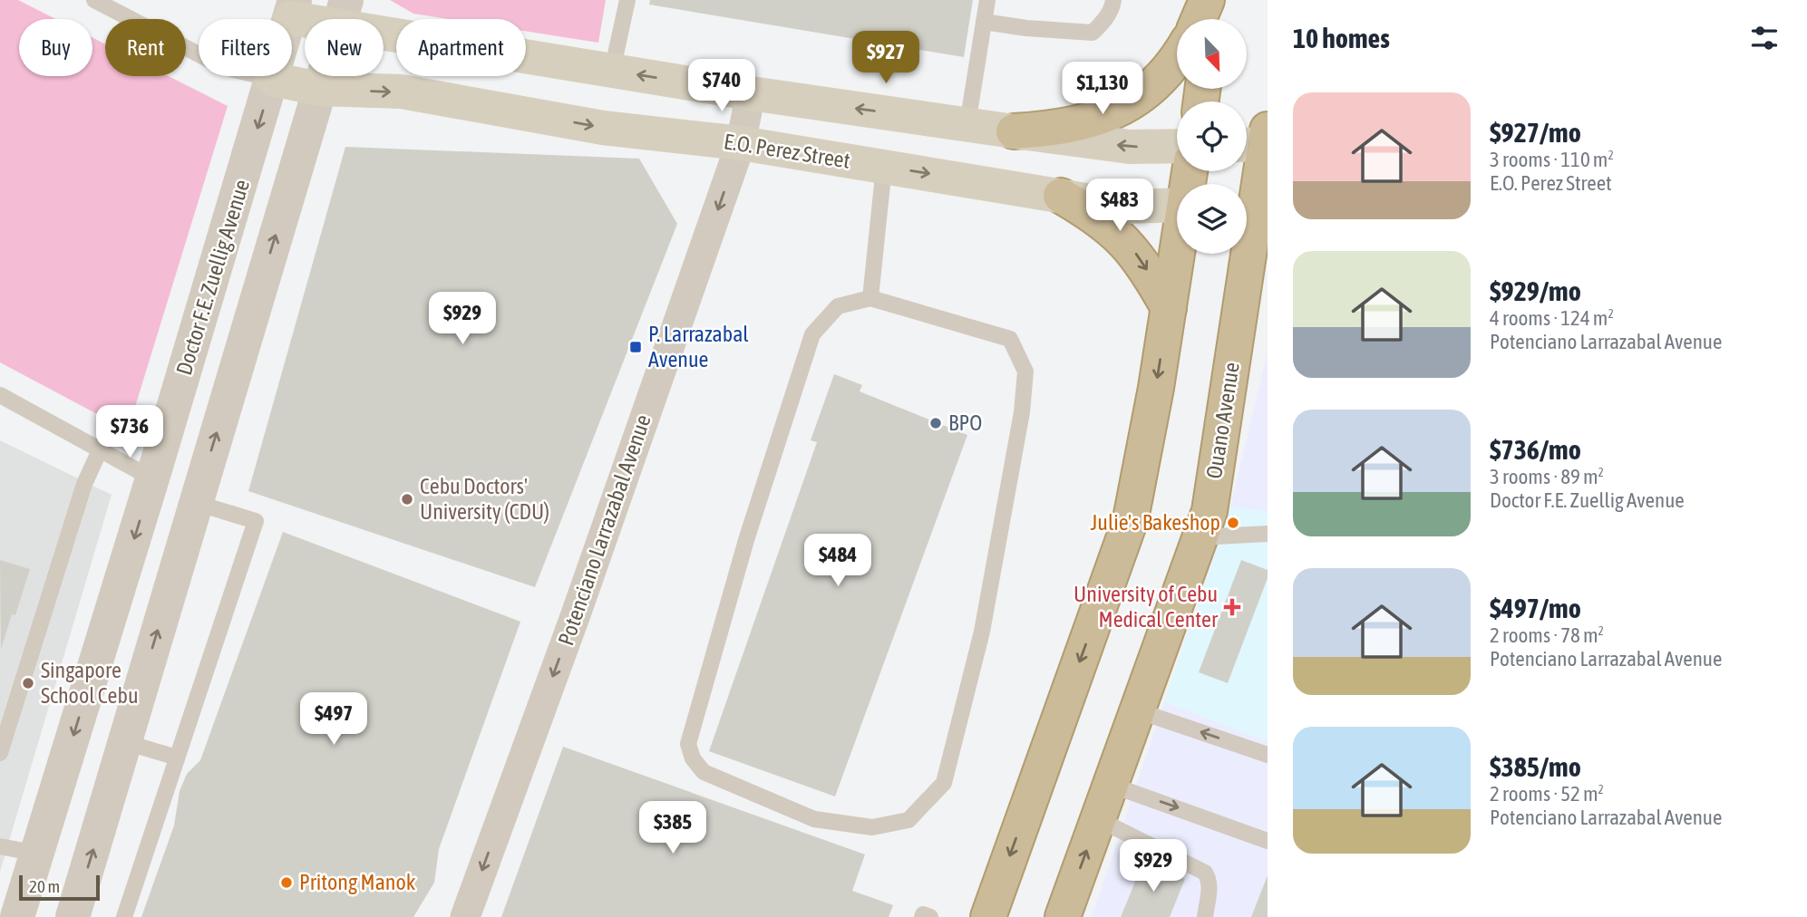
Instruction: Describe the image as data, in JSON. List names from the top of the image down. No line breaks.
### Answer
{"streets":{"highway":["Ouano Avenue"],"main road":["E.O. Perez Street"],"street":["Doctor F.E. Zuellig Avenue","Potenciano Larrazabal Avenue"]},"crossings":[["E.O. Perez Street","Doctor F.E. Zuellig Avenue"],["E.O. Perez Street","Potenciano Larrazabal Avenue"]],"one_way":["Potenciano Larrazabal Avenue"],"places":{"transit":["P. Larrazabal Avenue"],"other":["BPO","Cebu Doctors' University (CDU)","Julie's Bakeshop","Singapore School Cebu","Pritong Manok"],"health":["University of Cebu Medical Center"]},"scale_bar":"20 m","north":"bottom right","page":{"heading":"10 homes","chip":["Buy","Rent","Filters","New","Apartment"],"price":["$927","$740","$1,130","$483","$929","$736","$484","$497","$385","$929"],"list":[{"name":"$927/mo","note":"3 rooms · 110 m² · E.O. Perez Street"},{"name":"$929/mo","note":"4 rooms · 124 m² · Potenciano Larrazabal Avenue"},{"name":"$736/mo","note":"3 rooms · 89 m² · Doctor F.E. Zuellig Avenue"},{"name":"$497/mo","note":"2 rooms · 78 m² · Potenciano Larrazabal Avenue"},{"name":"$385/mo","note":"2 rooms · 52 m² · Potenciano Larrazabal Avenue"}],"scale":"20 m"}}
